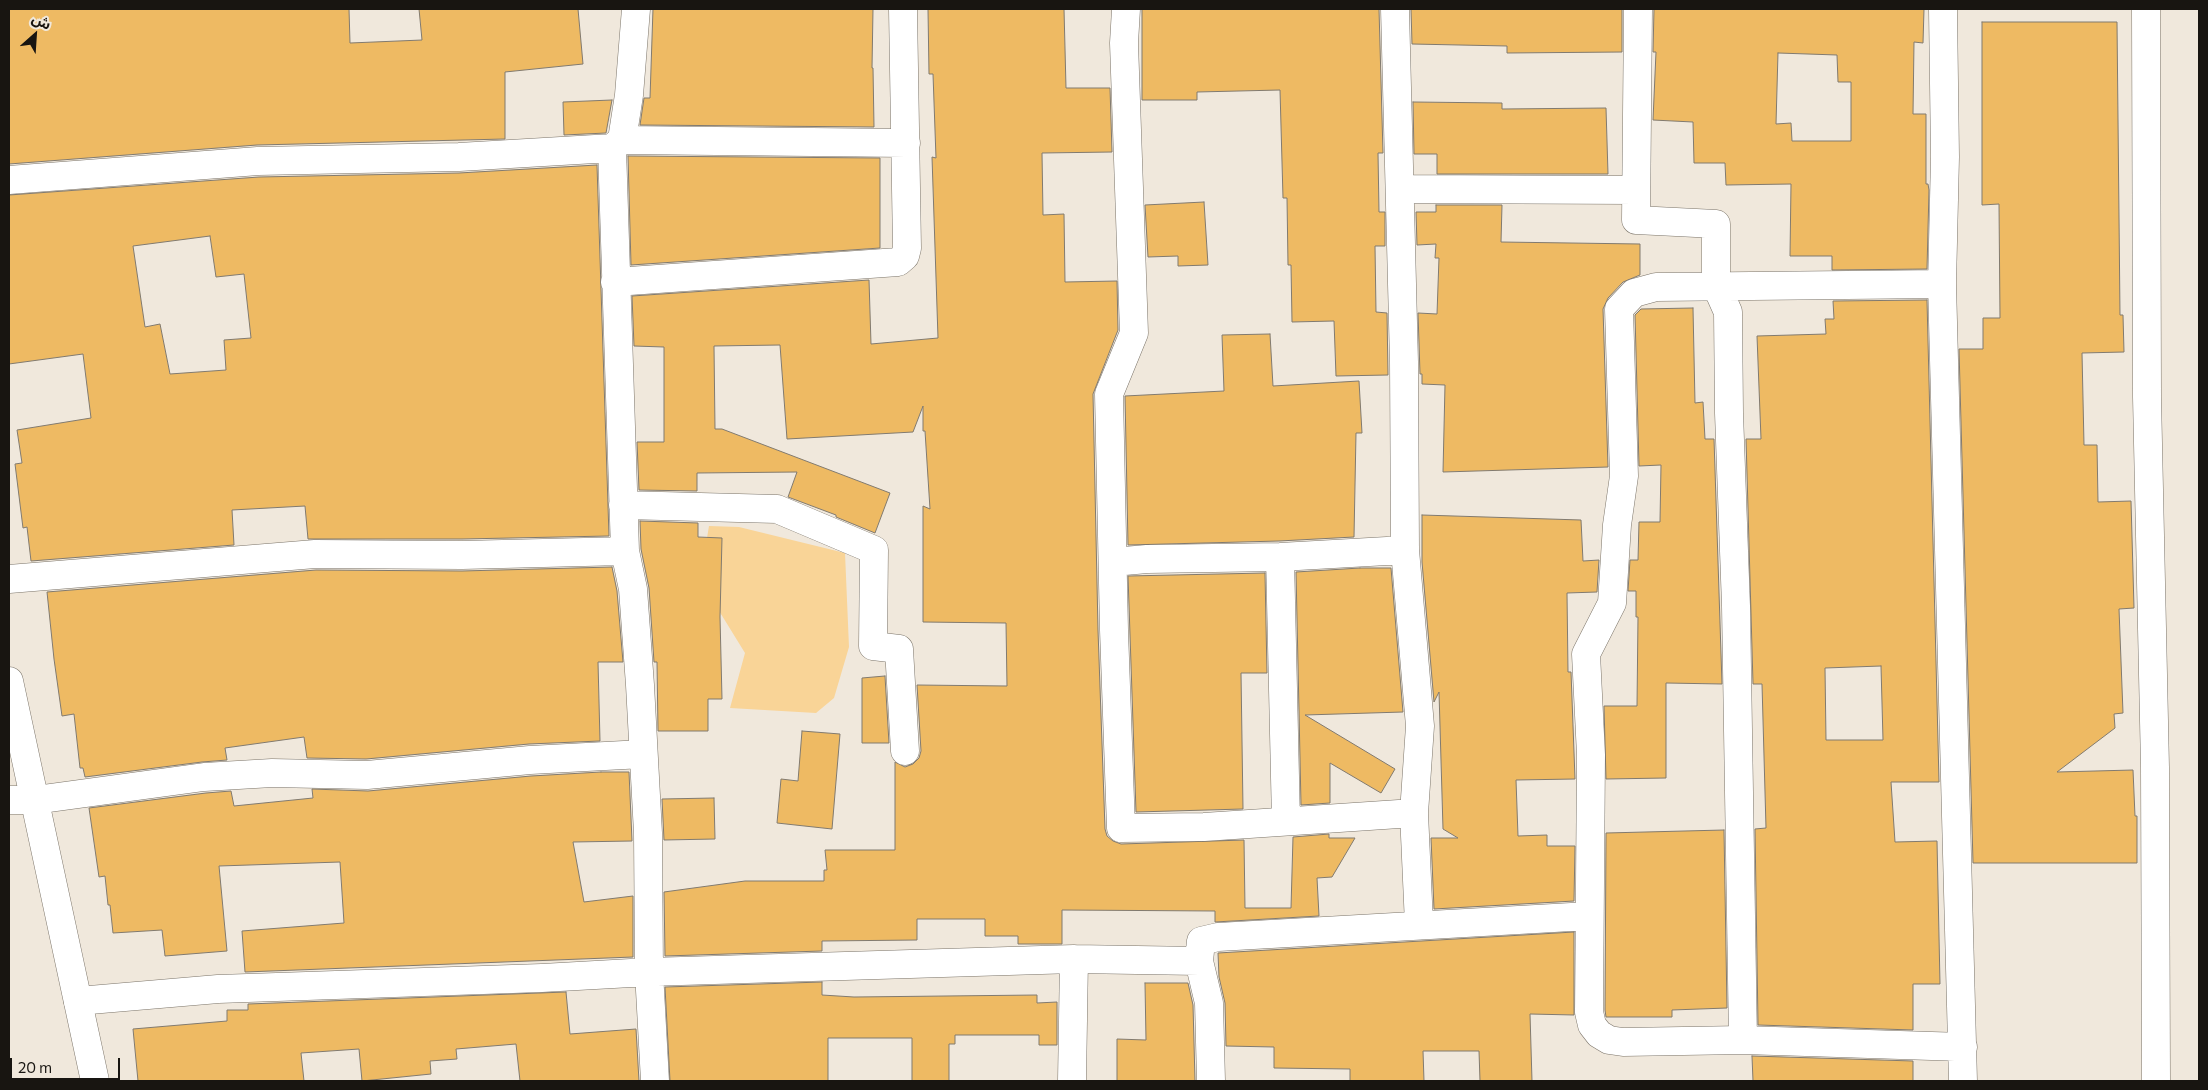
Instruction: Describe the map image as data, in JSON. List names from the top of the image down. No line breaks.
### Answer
{"scale_bar":"20 m","north":"top right"}
